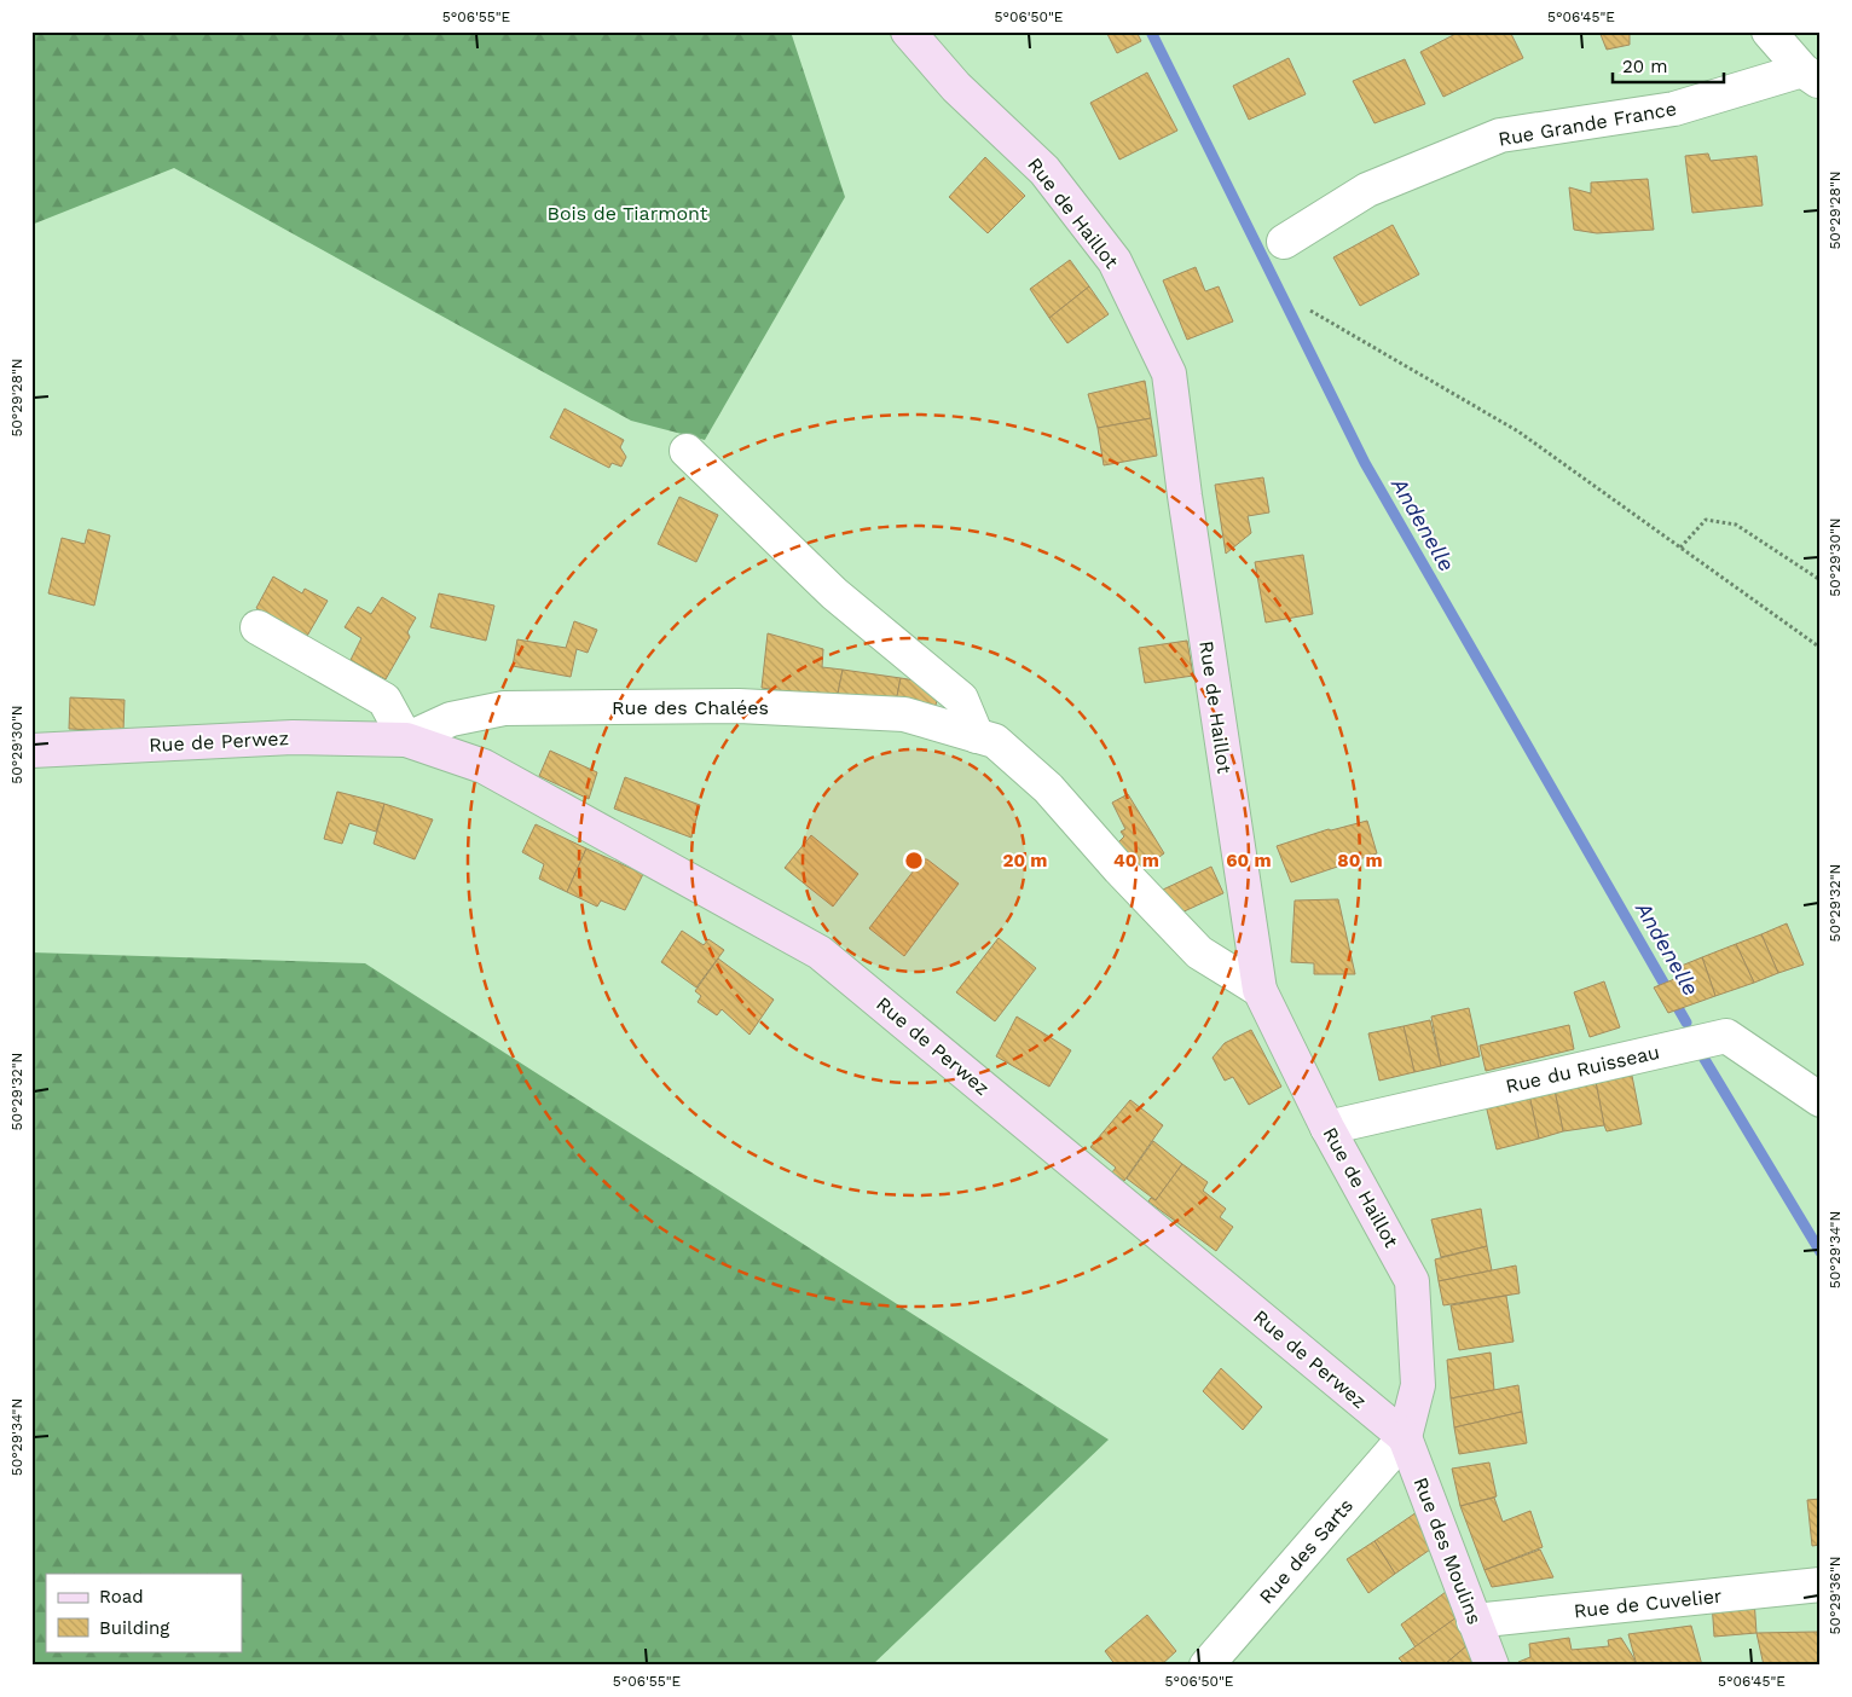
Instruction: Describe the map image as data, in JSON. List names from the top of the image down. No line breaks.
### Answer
{"streets":{"street":["Rue Grande France","Rue de Haillot","Rue des Chalées","Rue de Perwez","Rue du Ruisseau","Rue des Sarts","Rue des Moulins","Rue de Cuvelier"]},"crossings":[["Rue de Haillot","Rue des Chalées"],["Rue de Haillot","Rue de Perwez"],["Rue de Haillot","Rue du Ruisseau"],["Rue de Haillot","Rue des Sarts"],["Rue de Haillot","Rue des Moulins"],["Rue des Chalées","Rue de Perwez"],["Rue de Perwez","Rue des Sarts"],["Rue de Perwez","Rue des Moulins"],["Rue des Sarts","Rue des Moulins"],["Rue des Moulins","Rue de Cuvelier"]],"water":["Andenelle"],"parks":["Bois de Tiarmont"],"legend":["Road","Building"],"scale_bar":"20 m","coordinates":["5°06'55\"E","5°06'50\"E","5°06'45\"E","50°29'28\"N","50°29'30\"N","50°29'32\"N","50°29'34\"N","50°29'36\"N"],"rings":["20 m","40 m","60 m","80 m"]}
